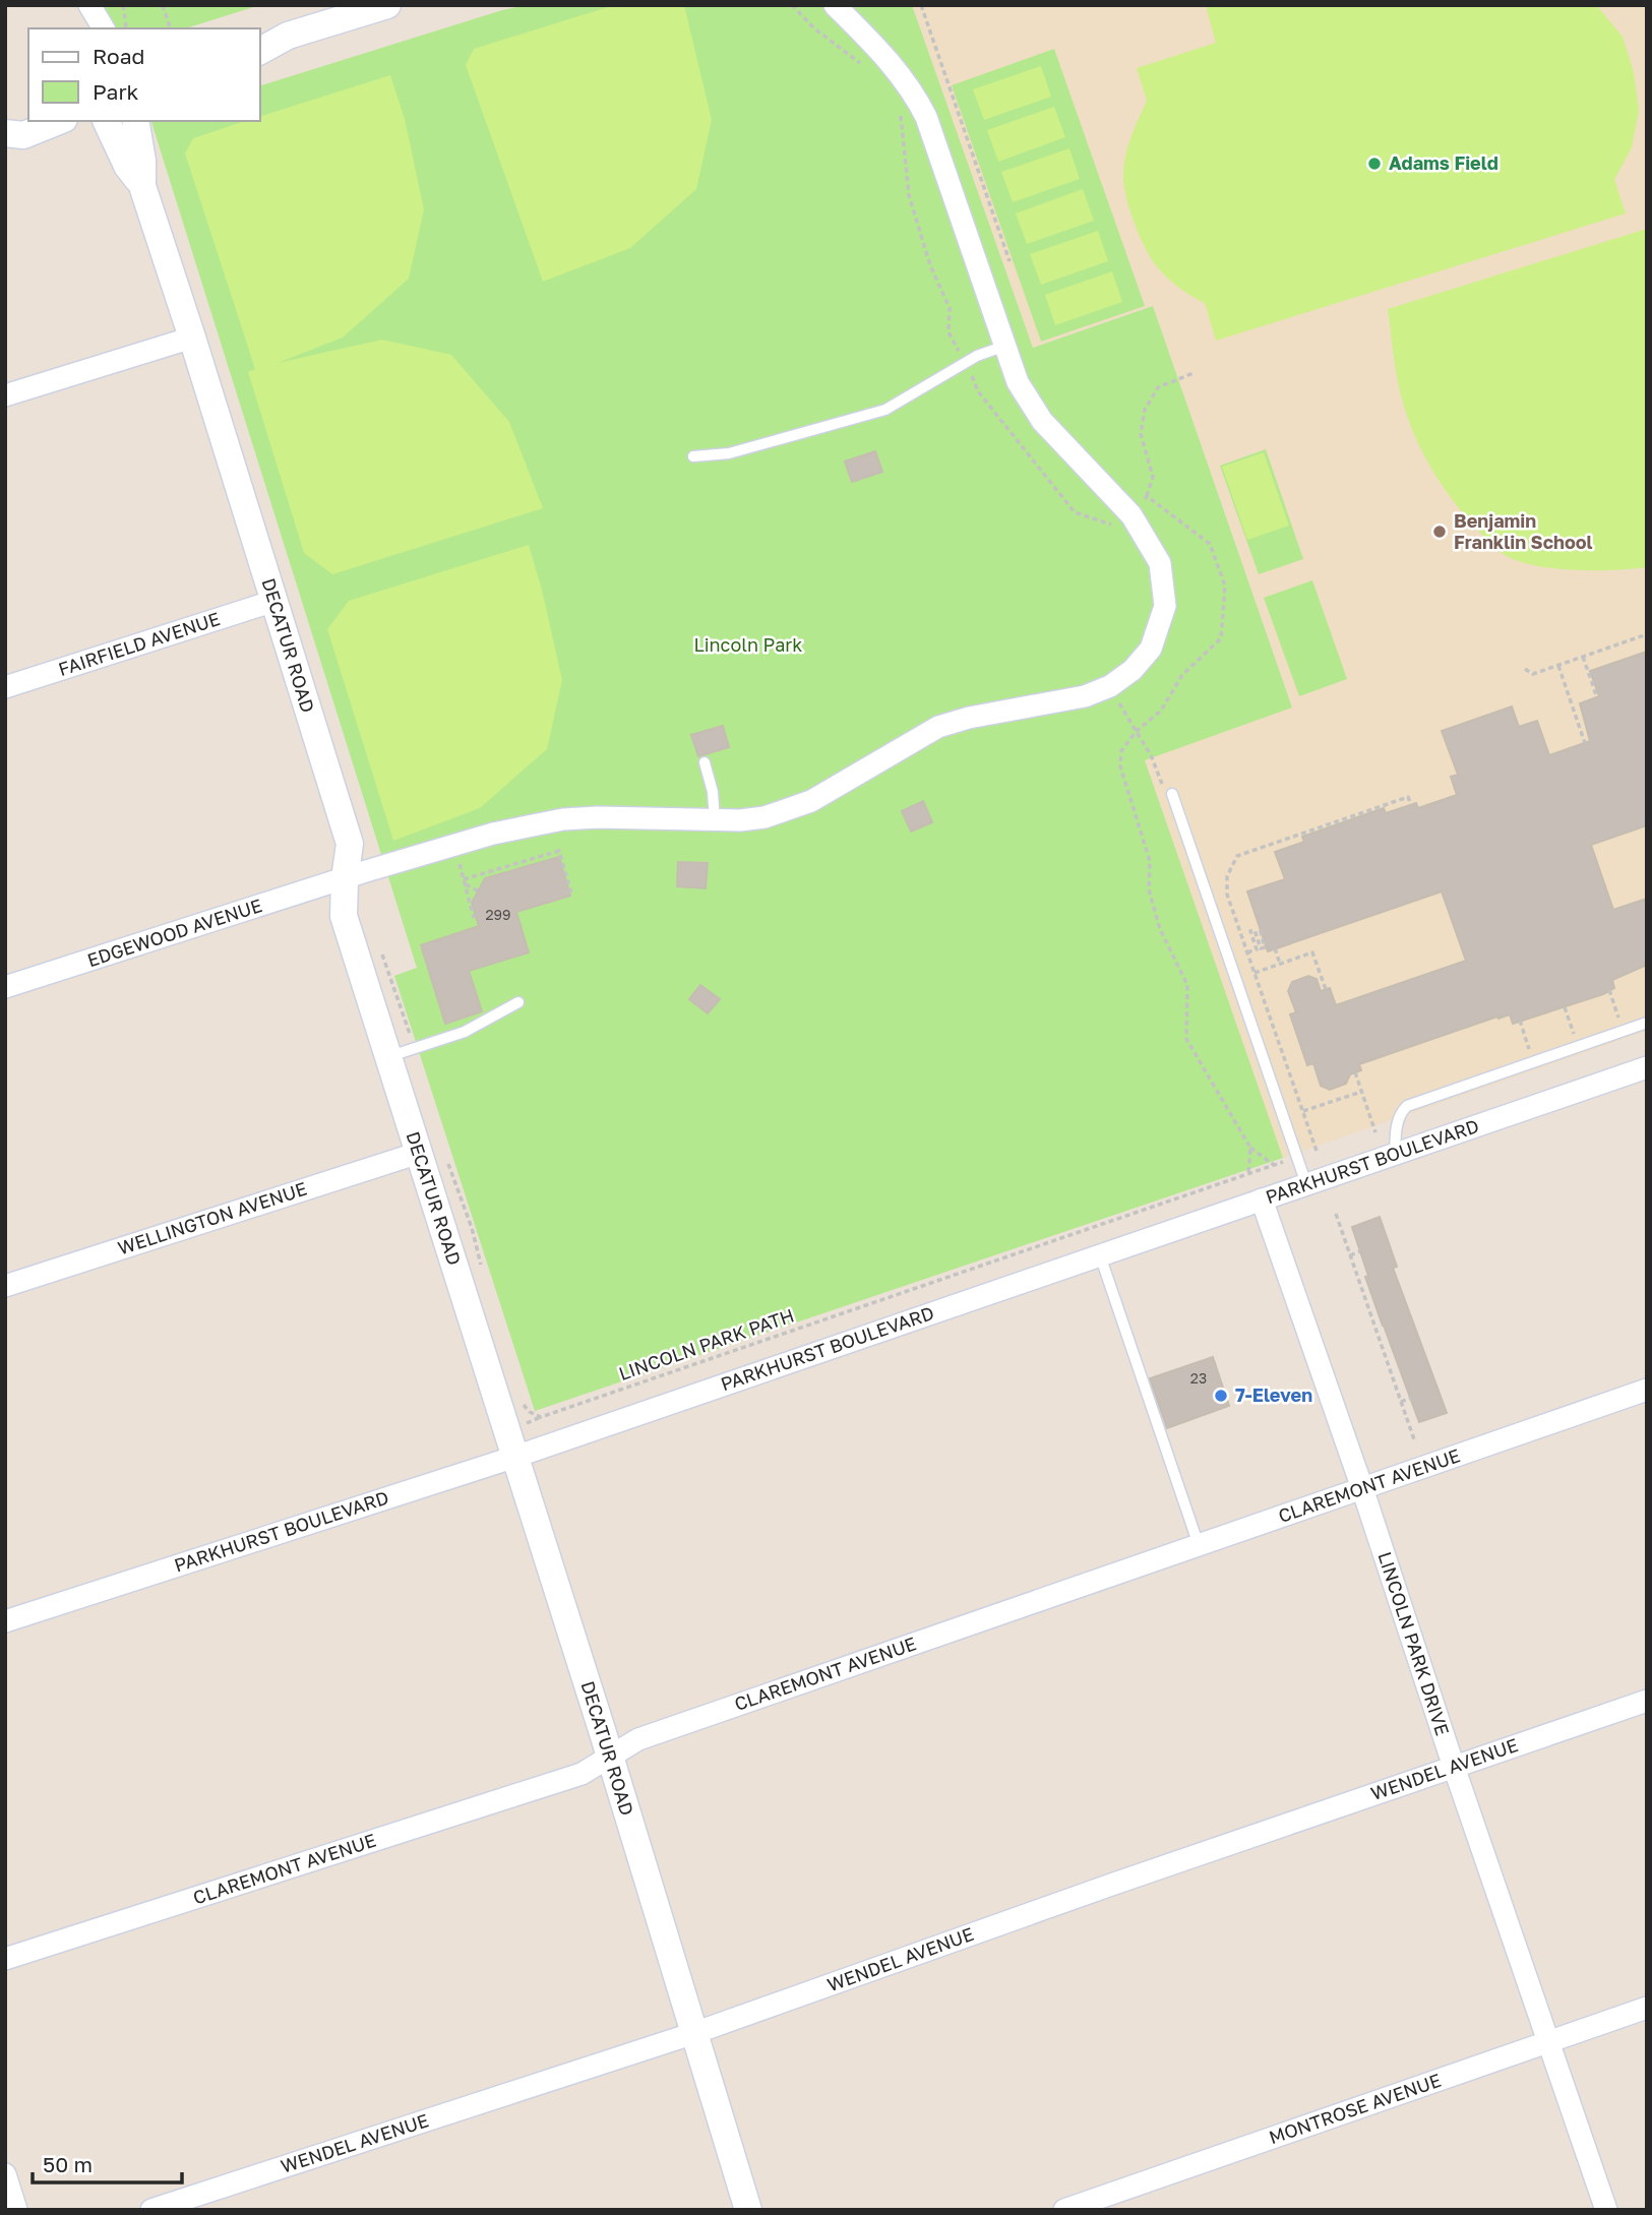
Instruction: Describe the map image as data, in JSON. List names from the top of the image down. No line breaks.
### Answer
{"streets":{"street":["FAIRFIELD AVENUE","DECATUR ROAD","EDGEWOOD AVENUE","PARKHURST BOULEVARD","WELLINGTON AVENUE","CLAREMONT AVENUE","LINCOLN PARK DRIVE","WENDEL AVENUE","MONTROSE AVENUE"],"path":["LINCOLN PARK PATH"]},"crossings":[["FAIRFIELD AVENUE","DECATUR ROAD"],["DECATUR ROAD","EDGEWOOD AVENUE"],["DECATUR ROAD","PARKHURST BOULEVARD"],["DECATUR ROAD","WELLINGTON AVENUE"],["DECATUR ROAD","CLAREMONT AVENUE"],["DECATUR ROAD","WENDEL AVENUE"],["PARKHURST BOULEVARD","LINCOLN PARK DRIVE"],["CLAREMONT AVENUE","LINCOLN PARK DRIVE"],["LINCOLN PARK DRIVE","WENDEL AVENUE"],["LINCOLN PARK DRIVE","MONTROSE AVENUE"]],"parks":["Lincoln Park"],"places":["Adams Field","Benjamin Franklin School","7-Eleven"],"house_numbers":["299","23"],"legend":["Road","Park"],"scale_bar":"50 m"}
